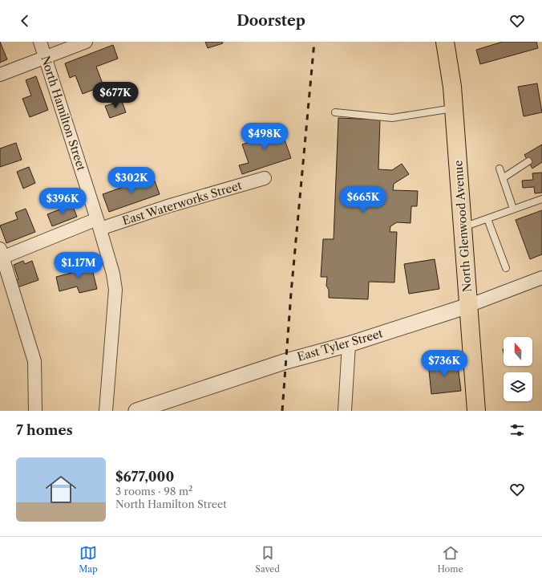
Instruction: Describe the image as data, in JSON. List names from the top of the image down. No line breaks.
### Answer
{"streets":{"main road":["North Glenwood Avenue"],"street":["North Hamilton Street","East Waterworks Street","East Tyler Street"]},"crossings":[["North Hamilton Street","East Waterworks Street"],["North Glenwood Avenue","East Tyler Street"]],"north":"top","page":{"header":"Doorstep","price":["$677K","$498K","$302K","$665K","$396K","$1.17M","$736K"],"heading":"7 homes","list":[{"name":"$677,000","note":"3 rooms · 98 m² · North Hamilton Street"}],"tabs":["Map","Saved","Home"]}}
